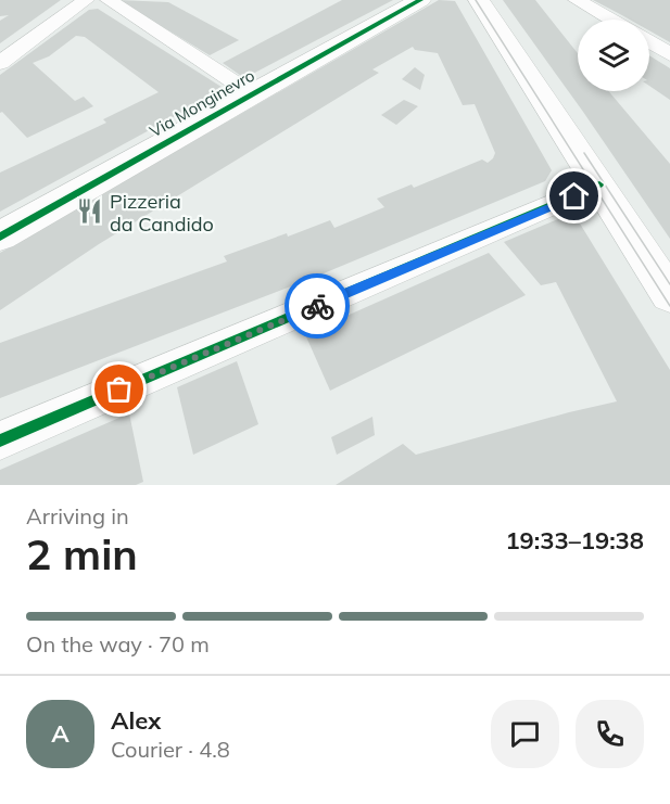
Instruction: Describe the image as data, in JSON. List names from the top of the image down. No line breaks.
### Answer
{"streets":{"street":["Via Monginevro"]},"places":{"restaurant":["Pizzeria da Candido"]},"page":{"heading":["2 min","Arriving in","19:33–19:38"],"panel":["Alex","Courier · 4.8"],"bar":"On the way · 70 m","round":"A"}}
